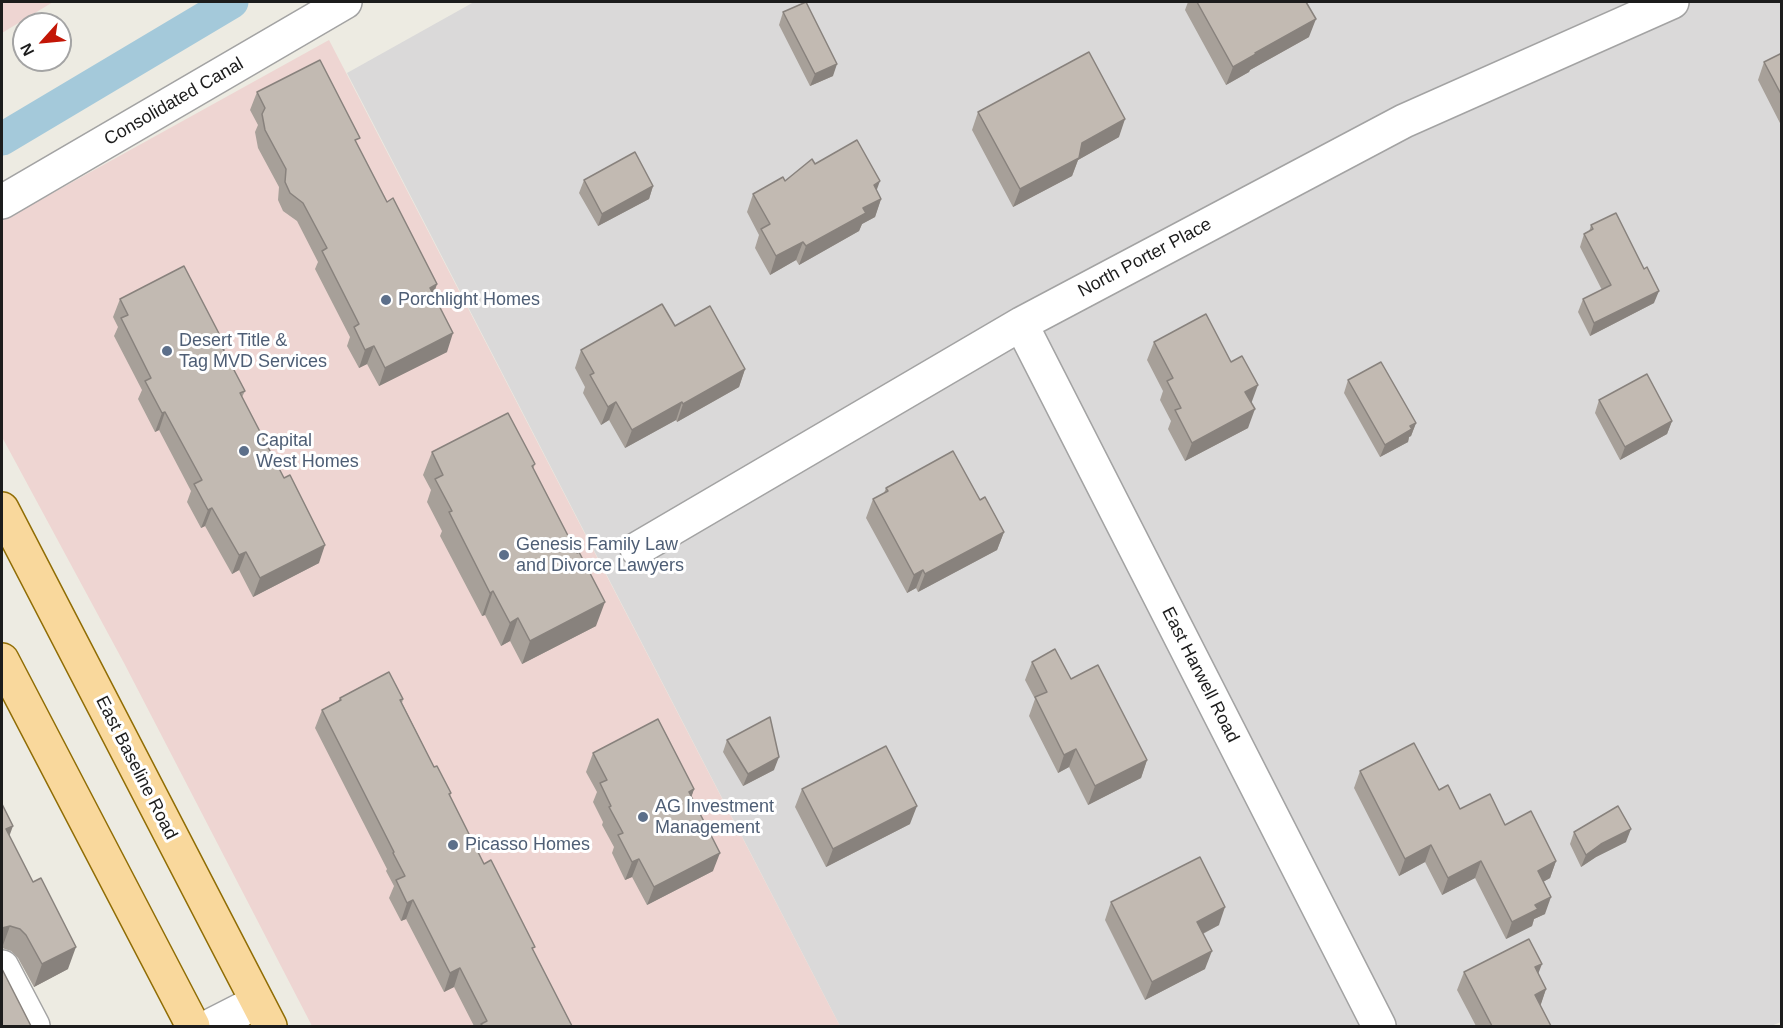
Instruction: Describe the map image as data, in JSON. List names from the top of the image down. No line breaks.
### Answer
{"streets":{"main road":["East Baseline Road"],"street":["Consolidated Canal","North Porter Place","East Harwell Road"]},"crossings":[["North Porter Place","East Harwell Road"]],"places":["Porchlight Homes","Desert Title & Tag MVD Services","Capital West Homes","Genesis Family Law and Divorce Lawyers","AG Investment Management","Picasso Homes"],"north":"bottom left"}
